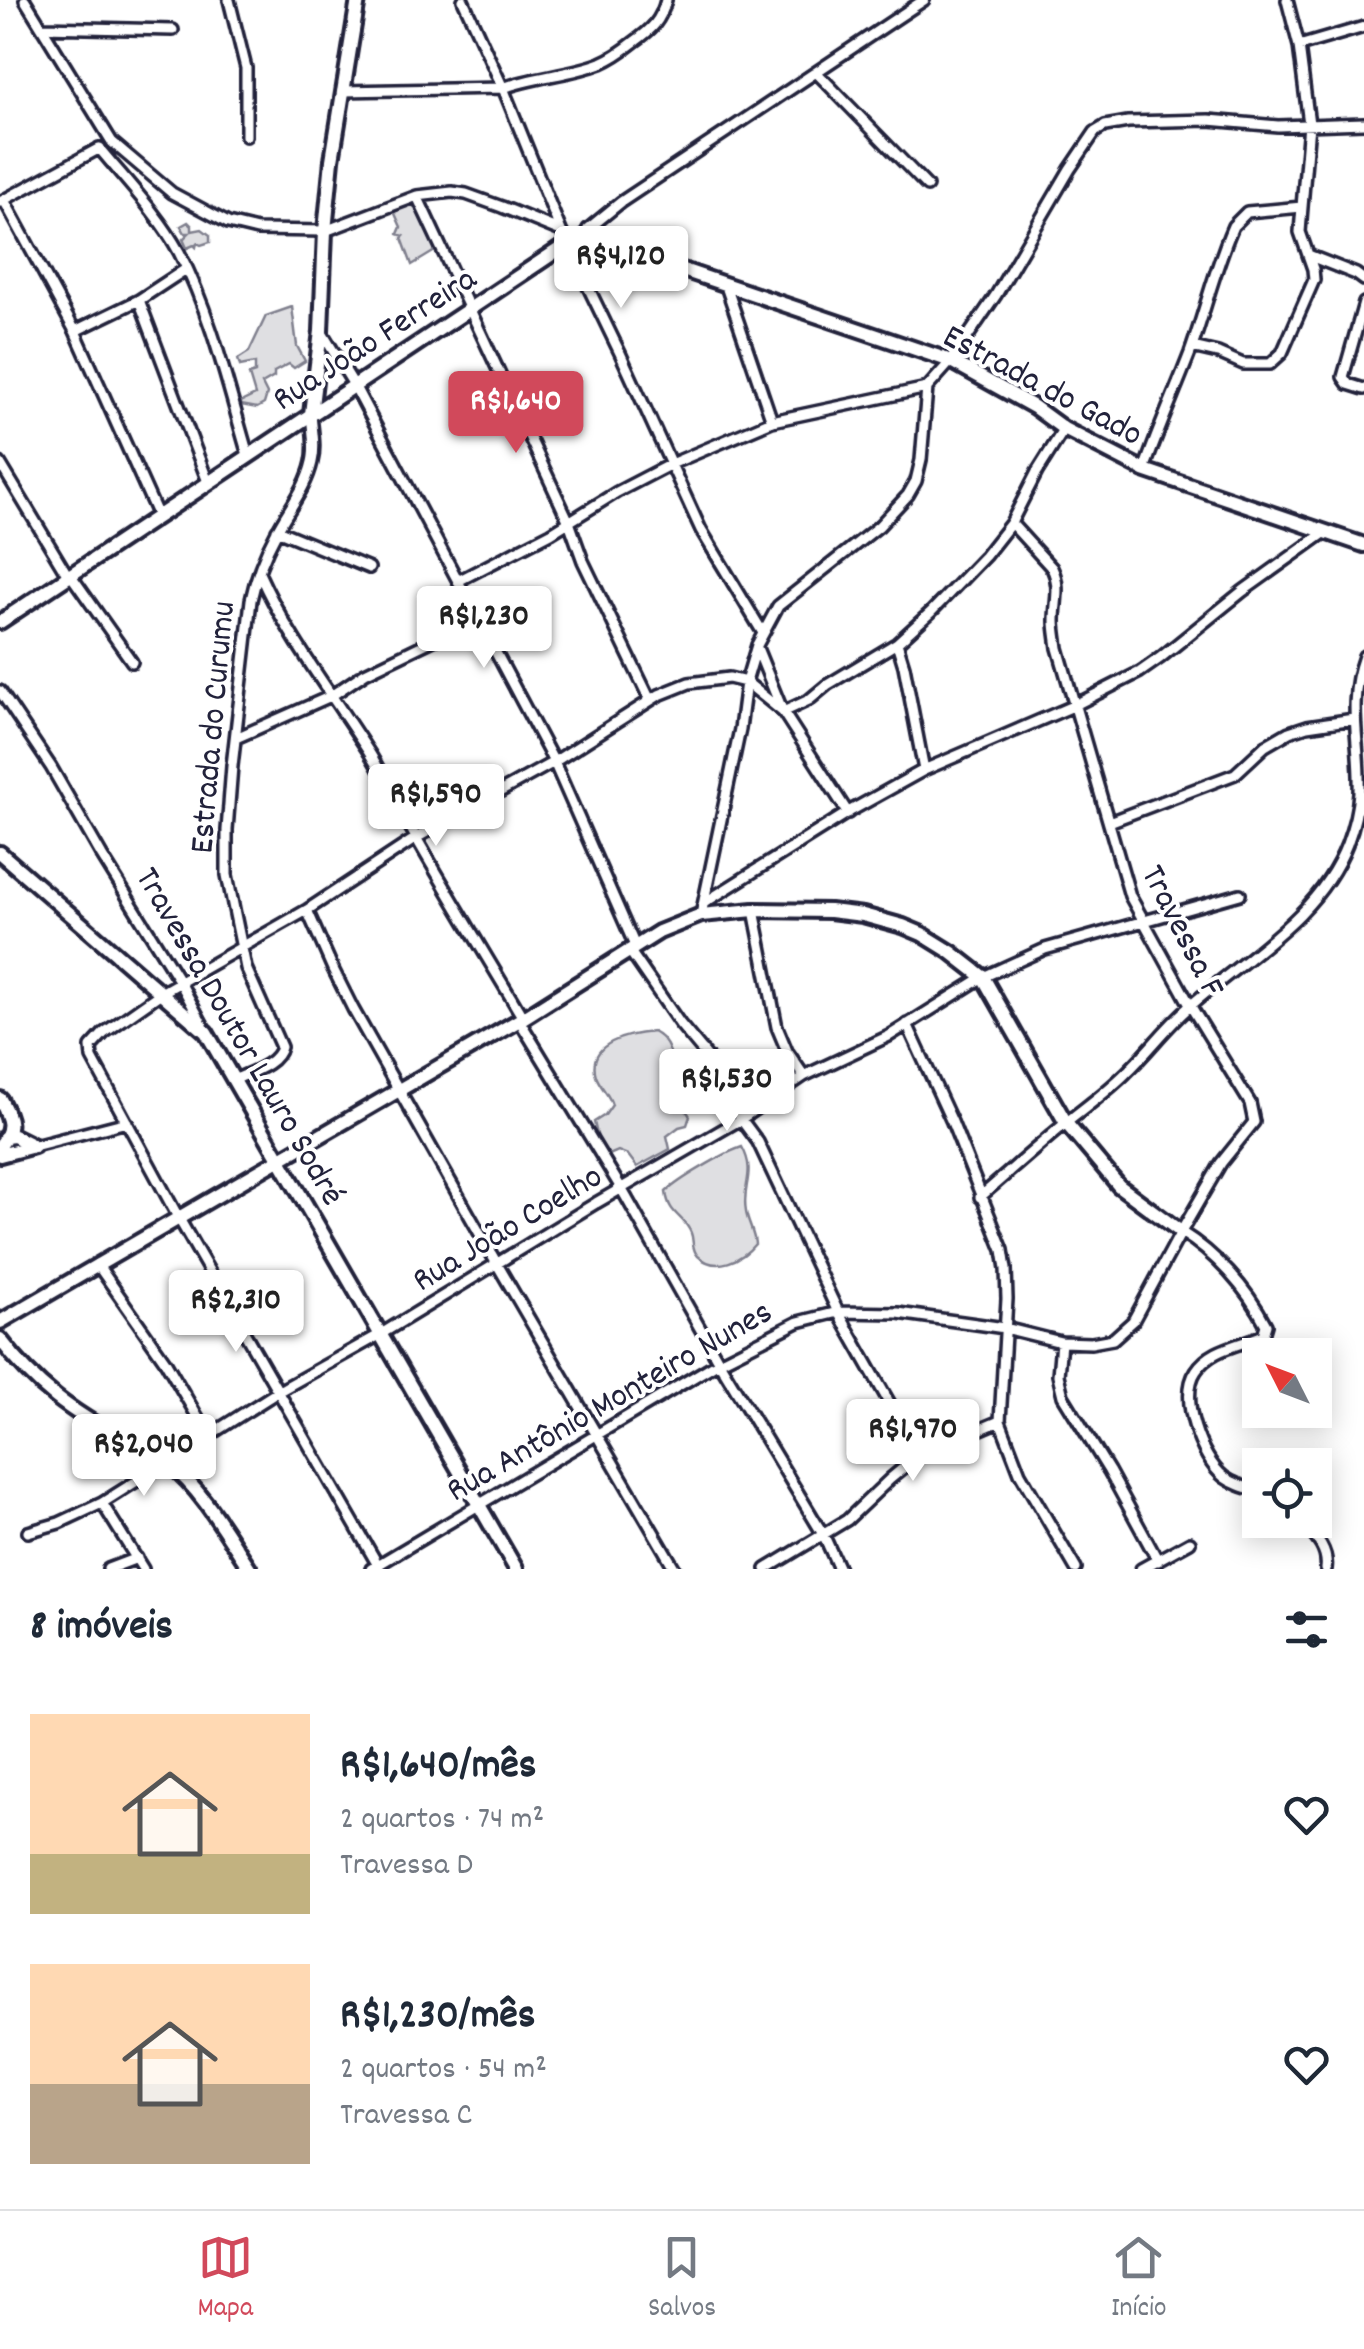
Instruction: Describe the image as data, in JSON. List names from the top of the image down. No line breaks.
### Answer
{"streets":{"street":["Rua João Ferreira","Estrada do Gado","Estrada do Curumu","Travessa F","Travessa Doutor Lauro Sodré","Rua João Coelho","Rua Antônio Monteiro Nunes"]},"crossings":[["Rua João Ferreira","Estrada do Gado"],["Rua João Ferreira","Estrada do Curumu"],["Estrada do Gado","Estrada do Curumu"],["Estrada do Curumu","Travessa Doutor Lauro Sodré"],["Travessa F","Rua João Coelho"],["Travessa F","Rua Antônio Monteiro Nunes"],["Travessa Doutor Lauro Sodré","Rua João Coelho"],["Travessa Doutor Lauro Sodré","Rua Antônio Monteiro Nunes"]],"north":"top left","page":{"price":["R$4,120","R$1,640","R$1,230","R$1,590","R$1,530","R$2,310","R$1,970","R$2,040"],"heading":"8 imóveis","list":[{"name":"R$1,640/mês","note":"2 quartos · 74 m² · Travessa D"},{"name":"R$1,230/mês","note":"2 quartos · 54 m² · Travessa C"}],"tabs":["Mapa","Salvos","Início"]}}
